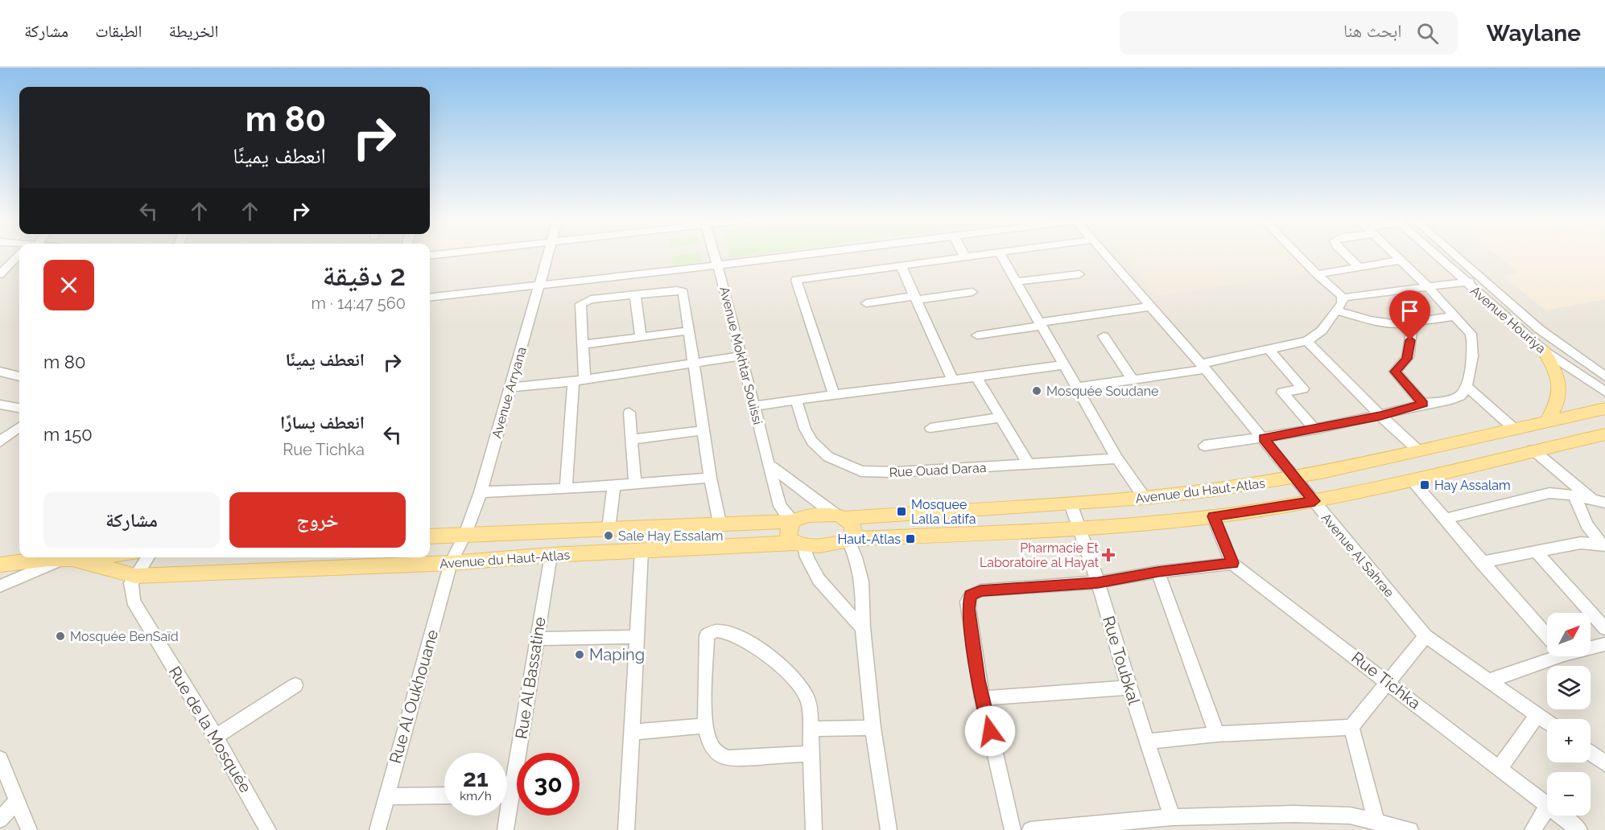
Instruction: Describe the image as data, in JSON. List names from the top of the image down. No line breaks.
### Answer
{"streets":{"main road":["Avenue du Haut-Atlas"],"street":["Avenue Houriya","Avenue Mokhtar Souissi","Avenue Arryana","Rue Ouad Daraa","Avenue Al Sahrae","Rue Toubkal","Rue Al Bassatine","Rue Tichka","Rue Al Oukhouane","Rue de la Mosquée"]},"crossings":[["Avenue Mokhtar Souissi","Avenue du Haut-Atlas"],["Avenue Arryana","Avenue du Haut-Atlas"],["Avenue Arryana","Rue Al Oukhouane"],["Avenue du Haut-Atlas","Avenue Al Sahrae"],["Avenue du Haut-Atlas","Rue Toubkal"],["Avenue du Haut-Atlas","Rue Al Bassatine"],["Avenue du Haut-Atlas","Rue Tichka"],["Avenue du Haut-Atlas","Rue Al Oukhouane"],["Avenue du Haut-Atlas","Rue de la Mosquée"]],"places":{"other":["Mosquée Soudane","Sale Hay Essalam","Mosquée BenSaïd","Maping"],"transit":["Hay Assalam","Mosquee Lalla Latifa","Haut-Atlas"],"health":["Pharmacie Et Laboratoire al Hayat"]},"north":"top right","page":{"header":"Waylane","search":"ابحث هنا","nav":["الخريطة","الطبقات","مشاركة"],"turn":["80 m","انعطف يمينًا"],"heading":["2 دقيقة","560 m · 14:47"],"list":[{"name":"انعطف يمينًا","value":"80 m"},{"name":"انعطف يسارًا","note":"Rue Tichka","value":"150 m"}],"buttons":["خروج","مشاركة"],"map_buttons":["+","−"],"speed":"21 km/h","limit":"30"}}
